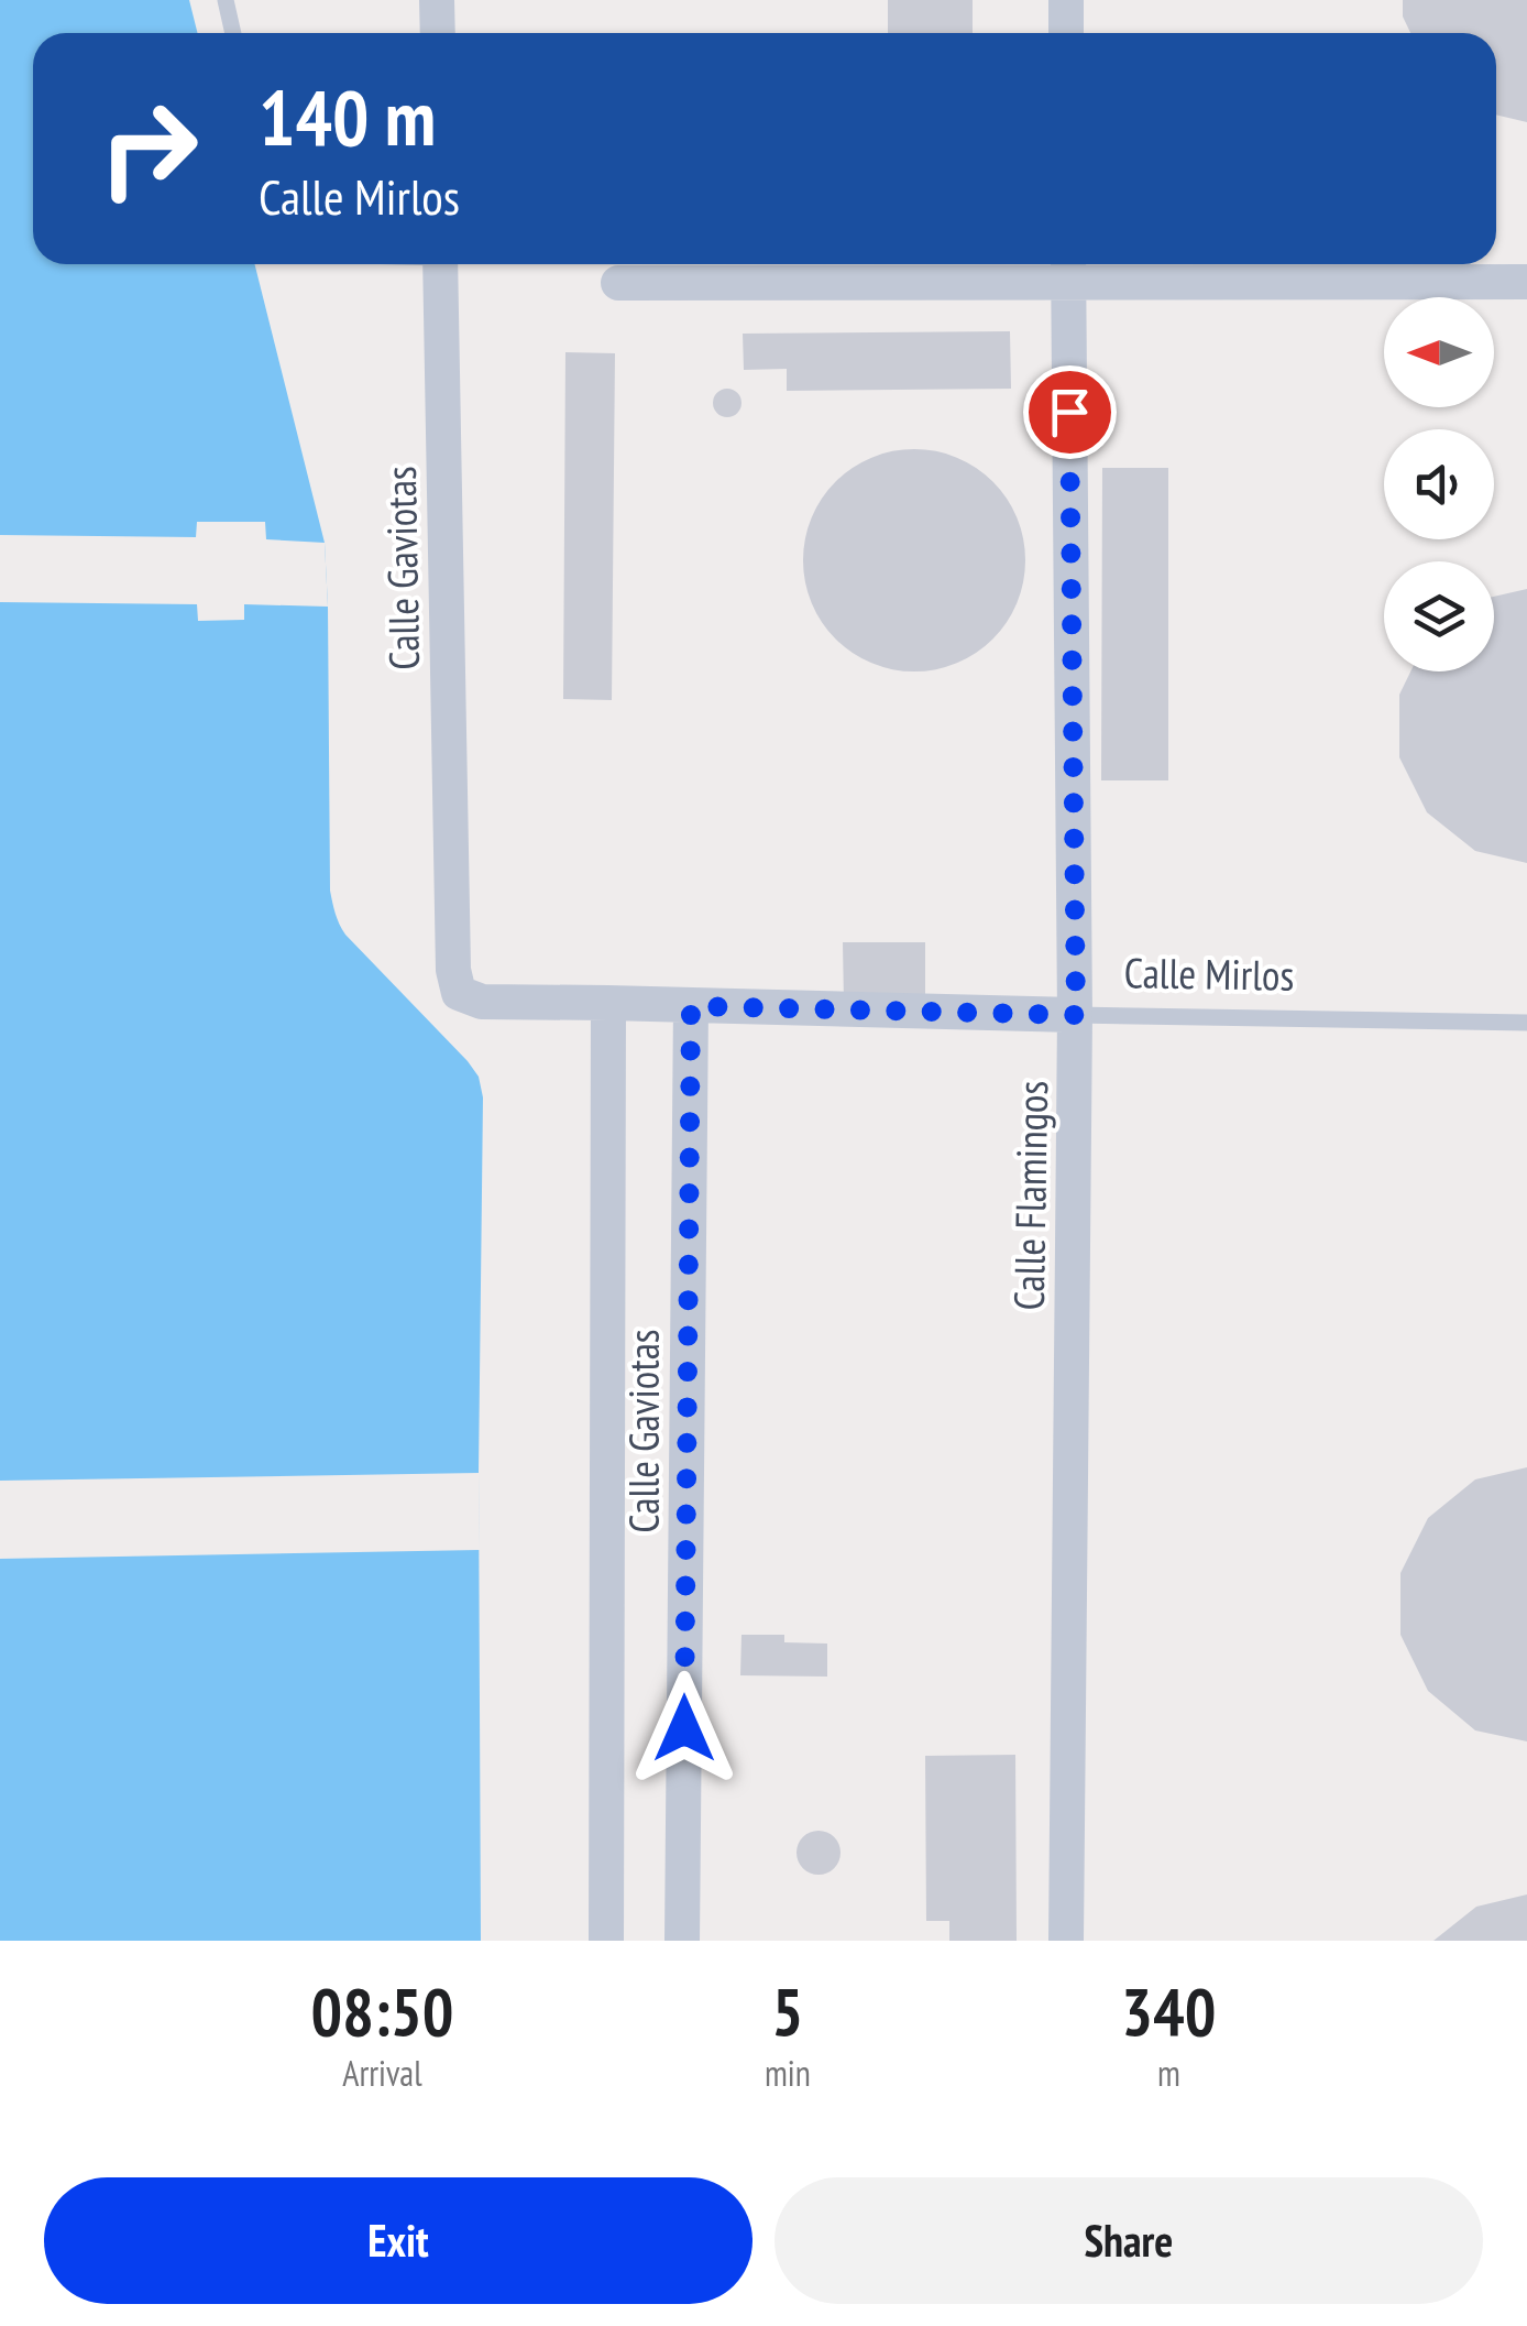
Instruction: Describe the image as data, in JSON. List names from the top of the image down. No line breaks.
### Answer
{"streets":{"street":["Calle Gaviotas","Calle Mirlos","Calle Flamingos"]},"crossings":[["Calle Gaviotas","Calle Mirlos"],["Calle Mirlos","Calle Flamingos"]],"north":"left","page":{"turn":["140 m","Calle Mirlos"],"eta":["08:50","Arrival","5","min","340","m"],"buttons":["Exit","Share"]}}
